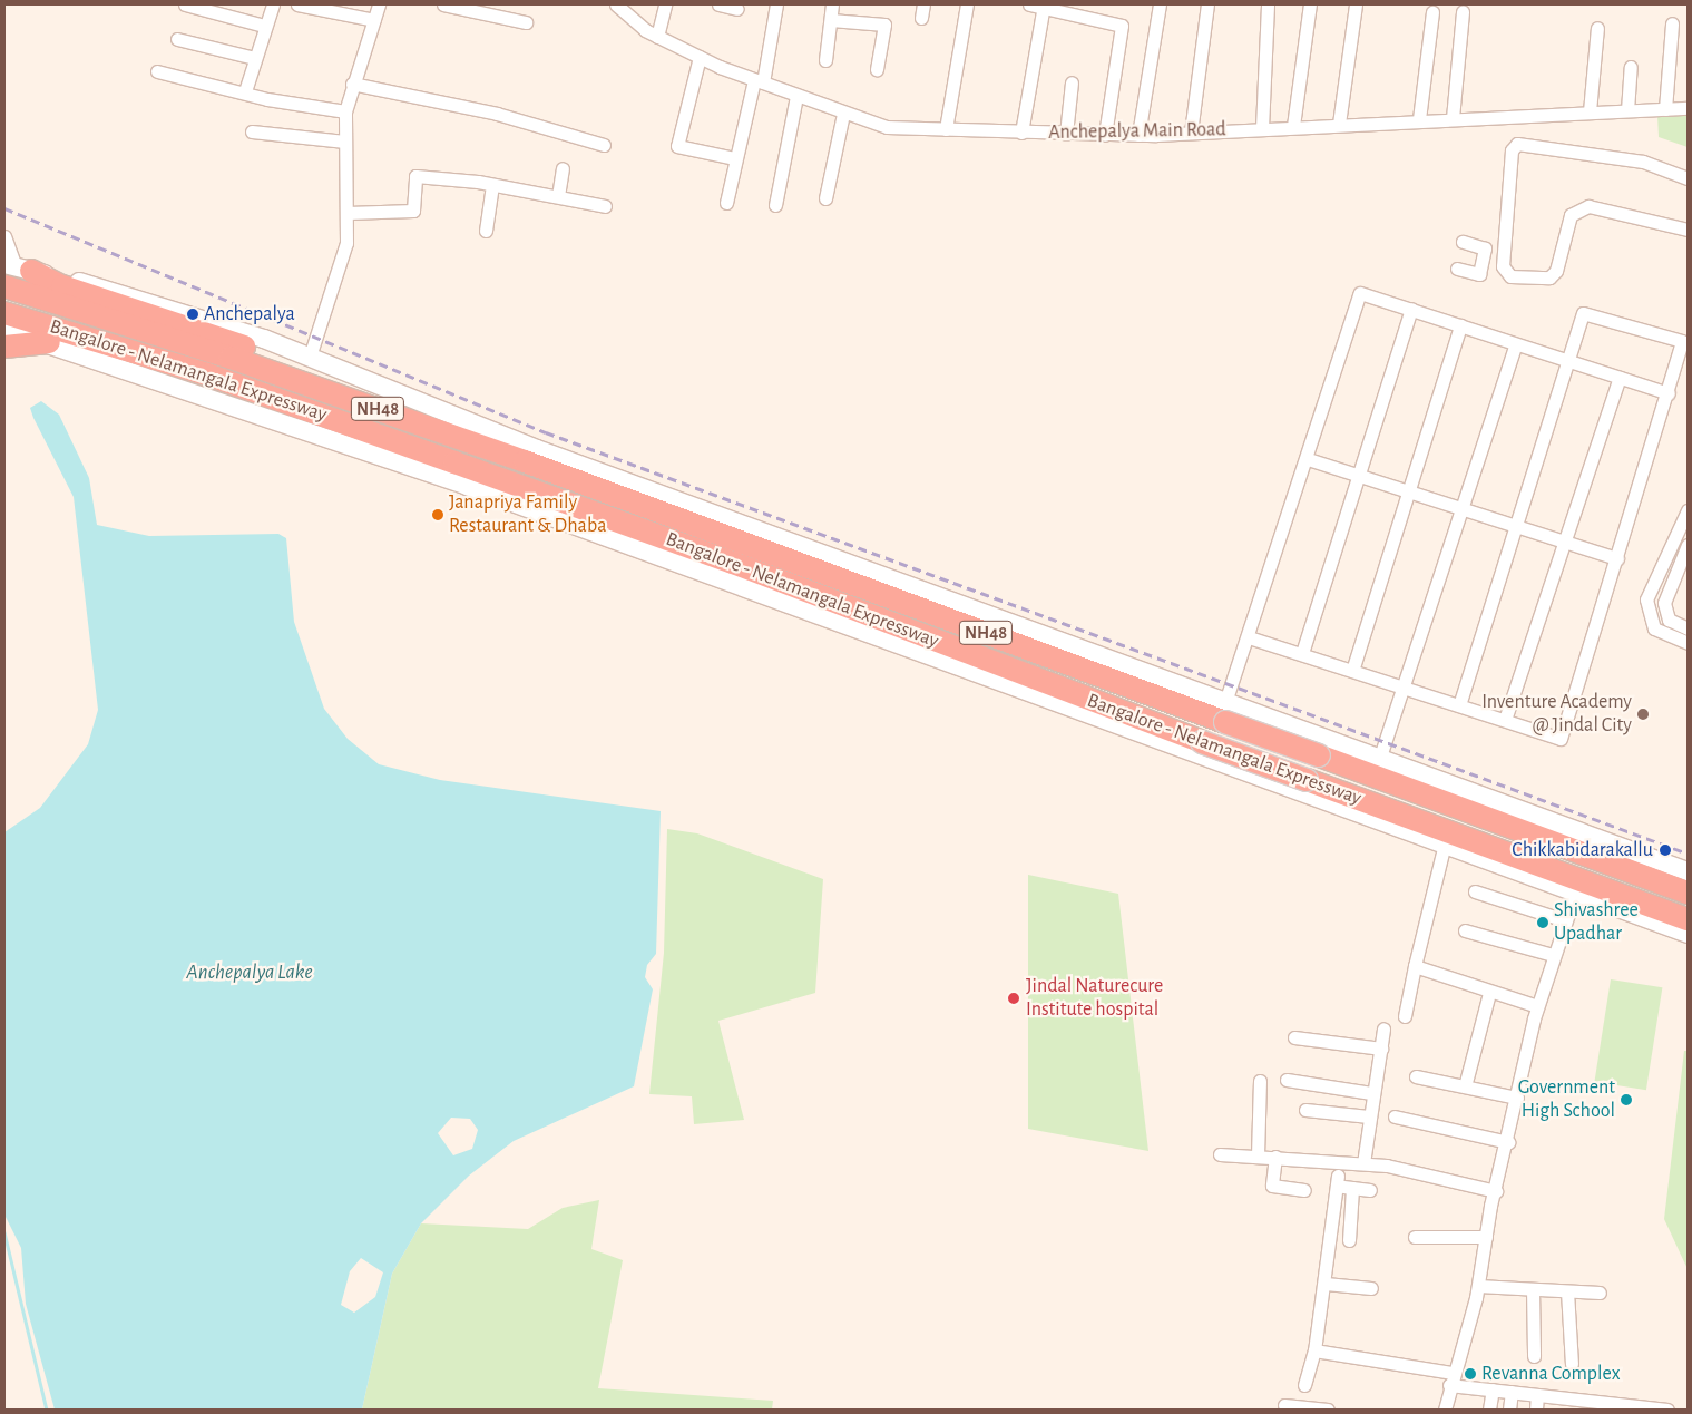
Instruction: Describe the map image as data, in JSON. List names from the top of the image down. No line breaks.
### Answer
{"streets":{"highway":["Bangalore - Nelamangala Expressway","NH48"],"street":["Anchepalya Main Road"]},"water":["Anchepalya Lake"],"places":["Anchepalya","Janapriya Family Restaurant & Dhaba","Inventure Academy @ Jindal City","Chikkabidarakallu","Shivashree Upadhar","Jindal Naturecure Institute hospital","Government High School","Revanna Complex"]}
